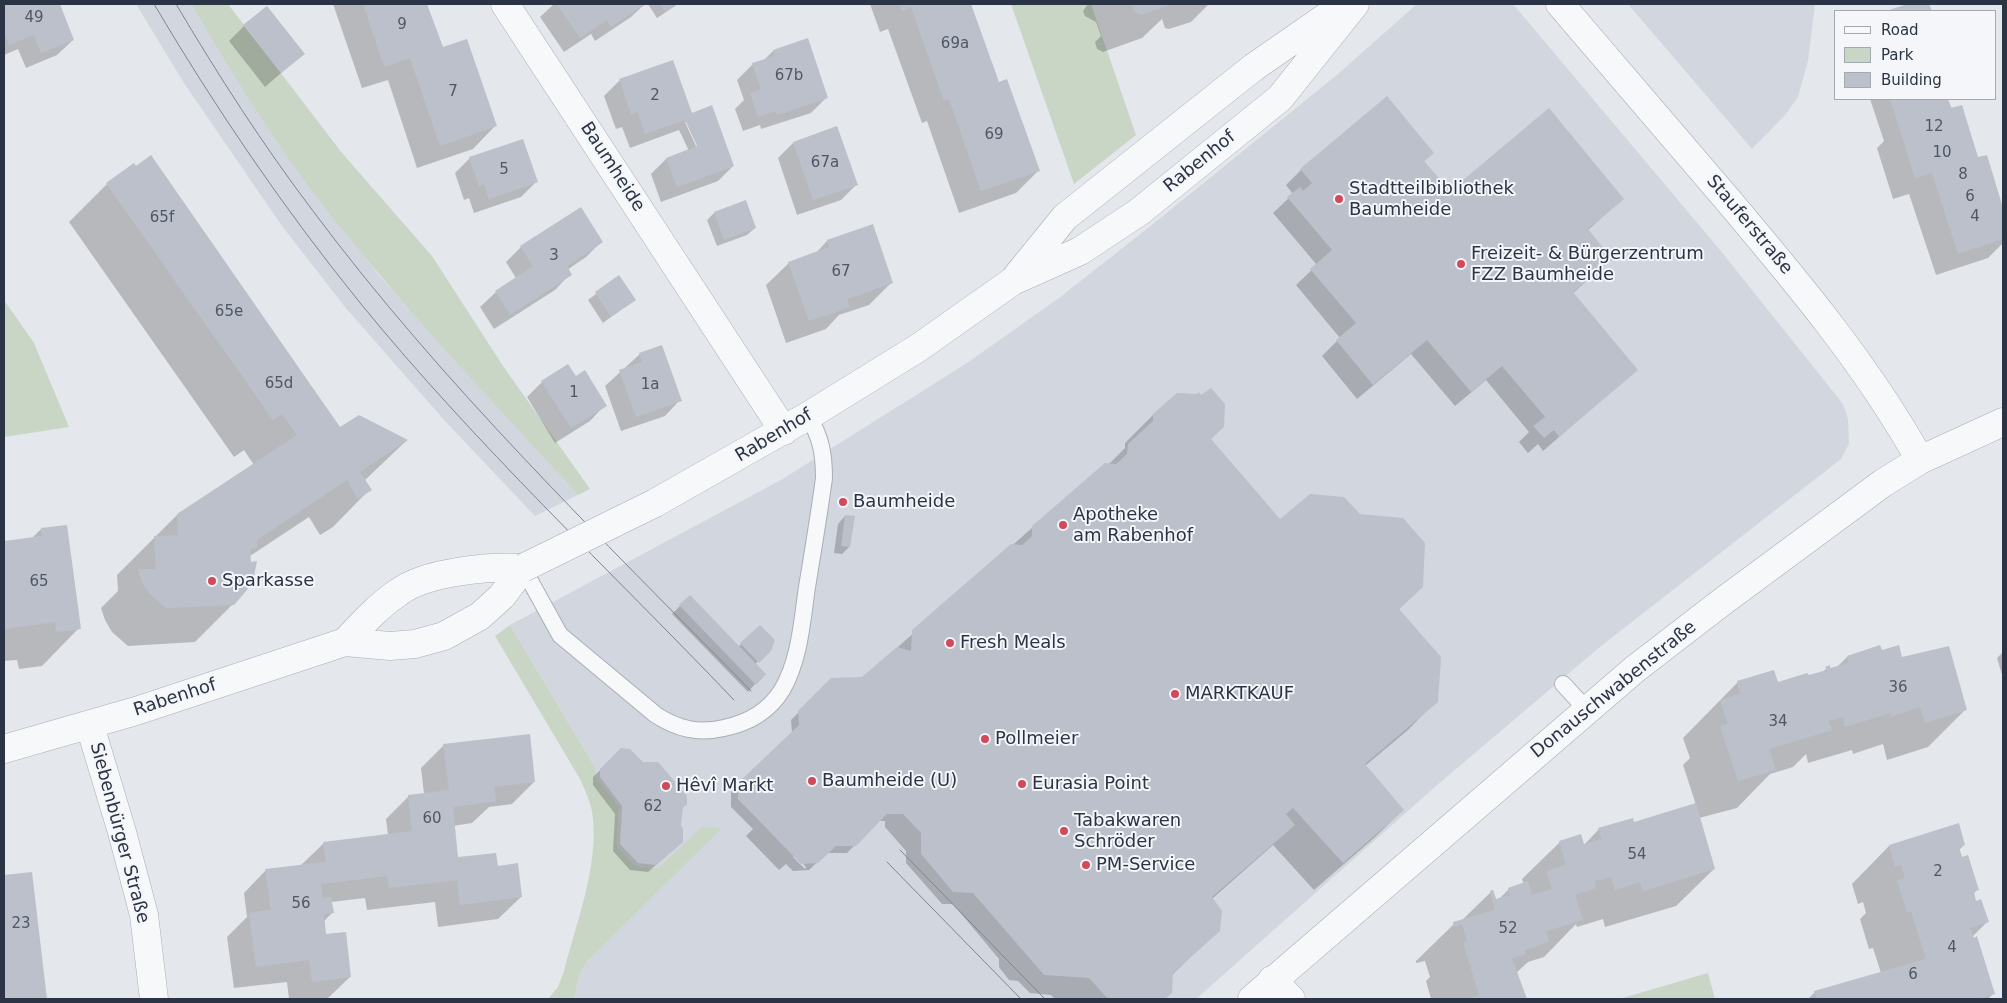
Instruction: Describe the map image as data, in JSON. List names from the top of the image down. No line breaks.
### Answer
{"streets":{"street":["Rabenhof","Baumheide","Stauferstraße","Donauschwabenstraße","Siebenbürger Straße"]},"crossings":[["Rabenhof","Baumheide"],["Rabenhof","Siebenbürger Straße"],["Stauferstraße","Donauschwabenstraße"]],"places":["Stadtteilbibliothek Baumheide","Freizeit- & Bürgerzentrum FZZ Baumheide","Baumheide","Apotheke am Rabenhof","Sparkasse","Fresh Meals","MARKTKAUF","Pollmeier","Baumheide (U)","Eurasia Point","Hêvî Markt","Tabakwaren Schröder","PM-Service"],"house_numbers":["49","9","69a","67b","7","2","12","69","10","67a","5","8","6","4","65f","3","67","65e","65d","1a","1","65","36","34","62","60","54","2","56","23","52","4","6"],"legend":["Road","Park","Building"]}
